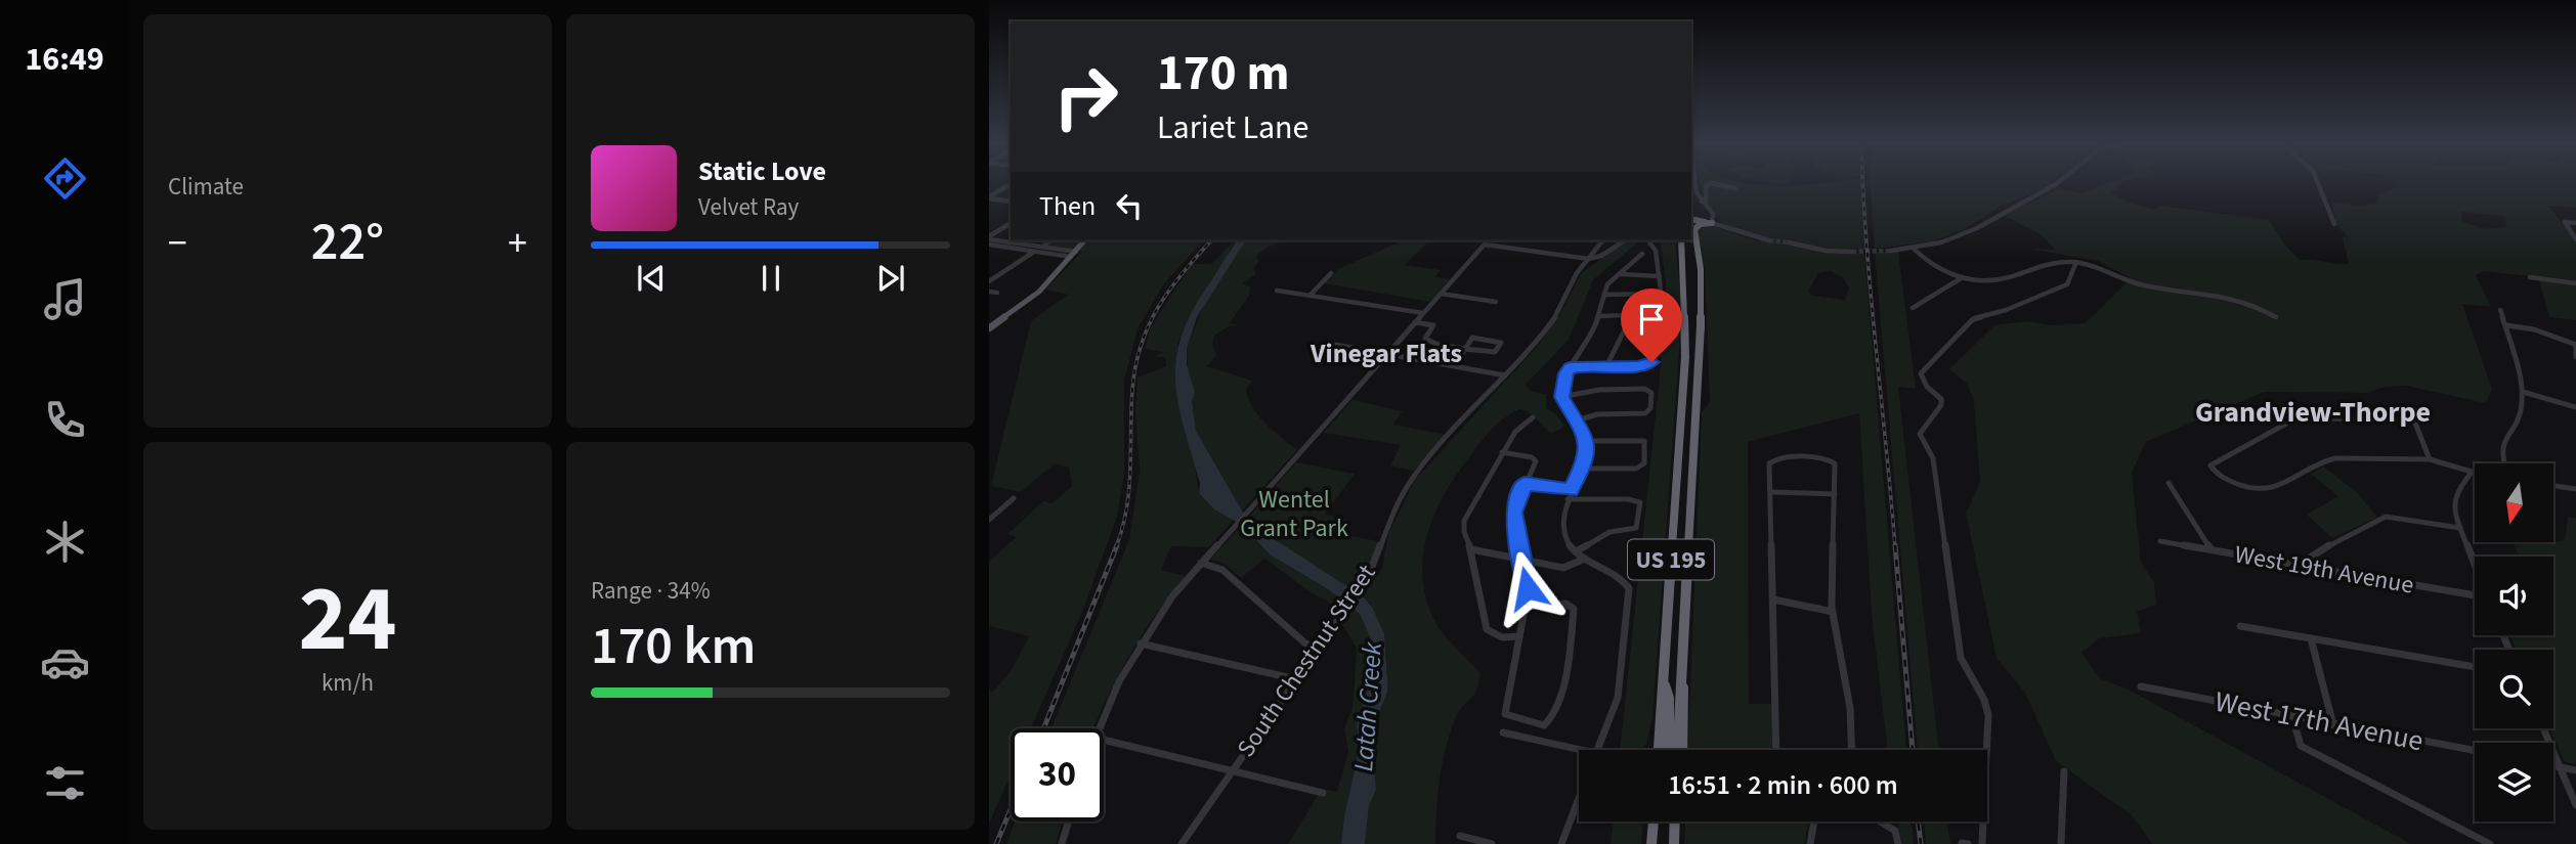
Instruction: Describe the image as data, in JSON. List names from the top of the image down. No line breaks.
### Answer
{"streets":{"highway":["US 195"],"street":["West 19th Avenue","South Chestnut Street","West 17th Avenue"]},"districts":["Vinegar Flats","Grandview-Thorpe"],"water":["Latah Creek"],"parks":["Wentel Grant Park"],"north":"bottom","page":{"tabs":"16:49","tile":["Climate",["24","km/h"],["Range · 34%","170 km"]],"turn":["170 m","Lariet Lane"],"song":["Static Love","Velvet Ray"],"then":"Then","heat":["−","22°","+"],"limit":"30","trip":"16:51 · 2 min · 600 m"}}
